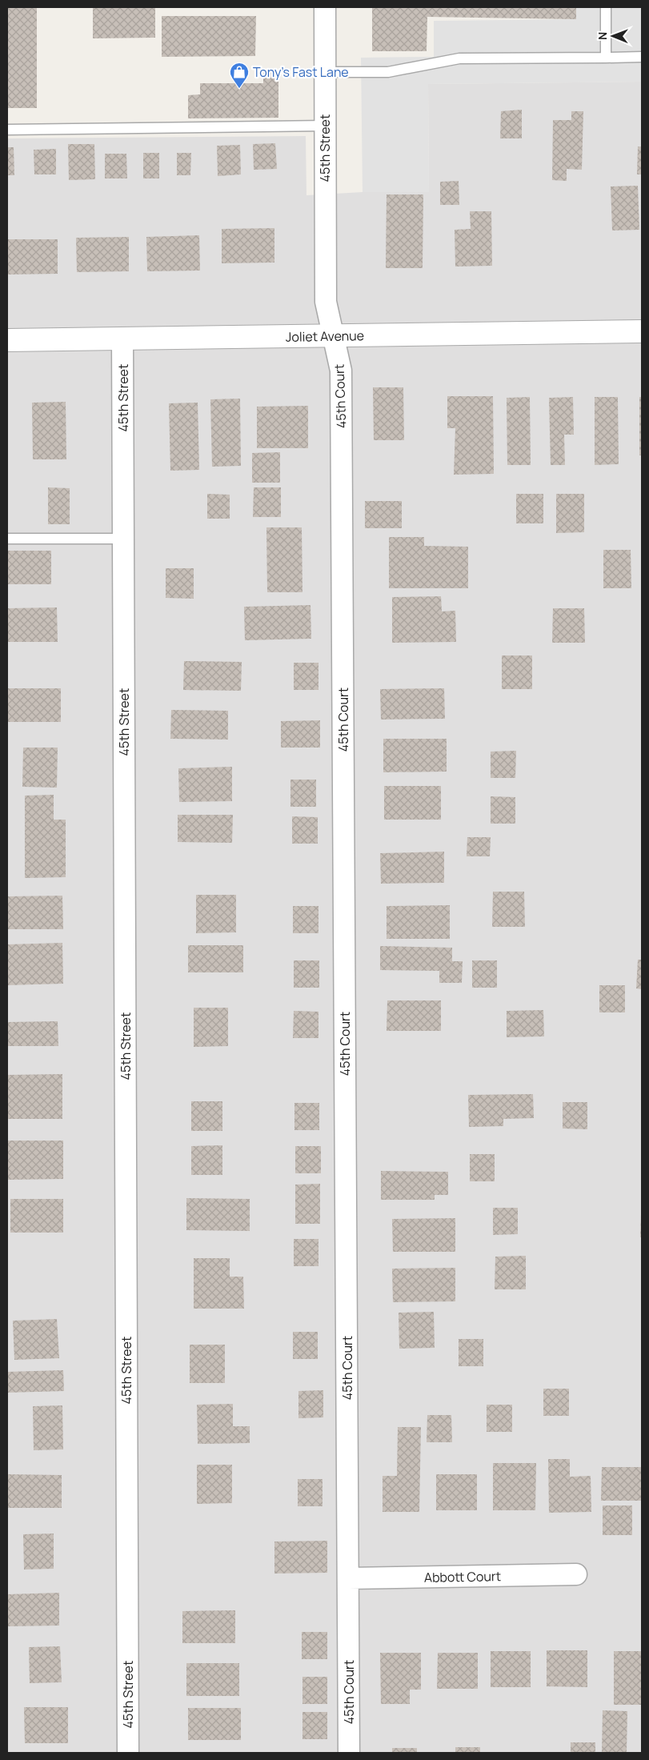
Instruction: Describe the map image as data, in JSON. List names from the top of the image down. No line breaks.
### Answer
{"streets":{"street":["45th Street","Joliet Avenue","45th Court","Abbott Court"]},"crossings":[["45th Street","Joliet Avenue"],["45th Street","45th Court"],["Joliet Avenue","45th Court"],["45th Court","Abbott Court"]],"places":{"shop":["Tony's Fast Lane"]},"north":"left"}
